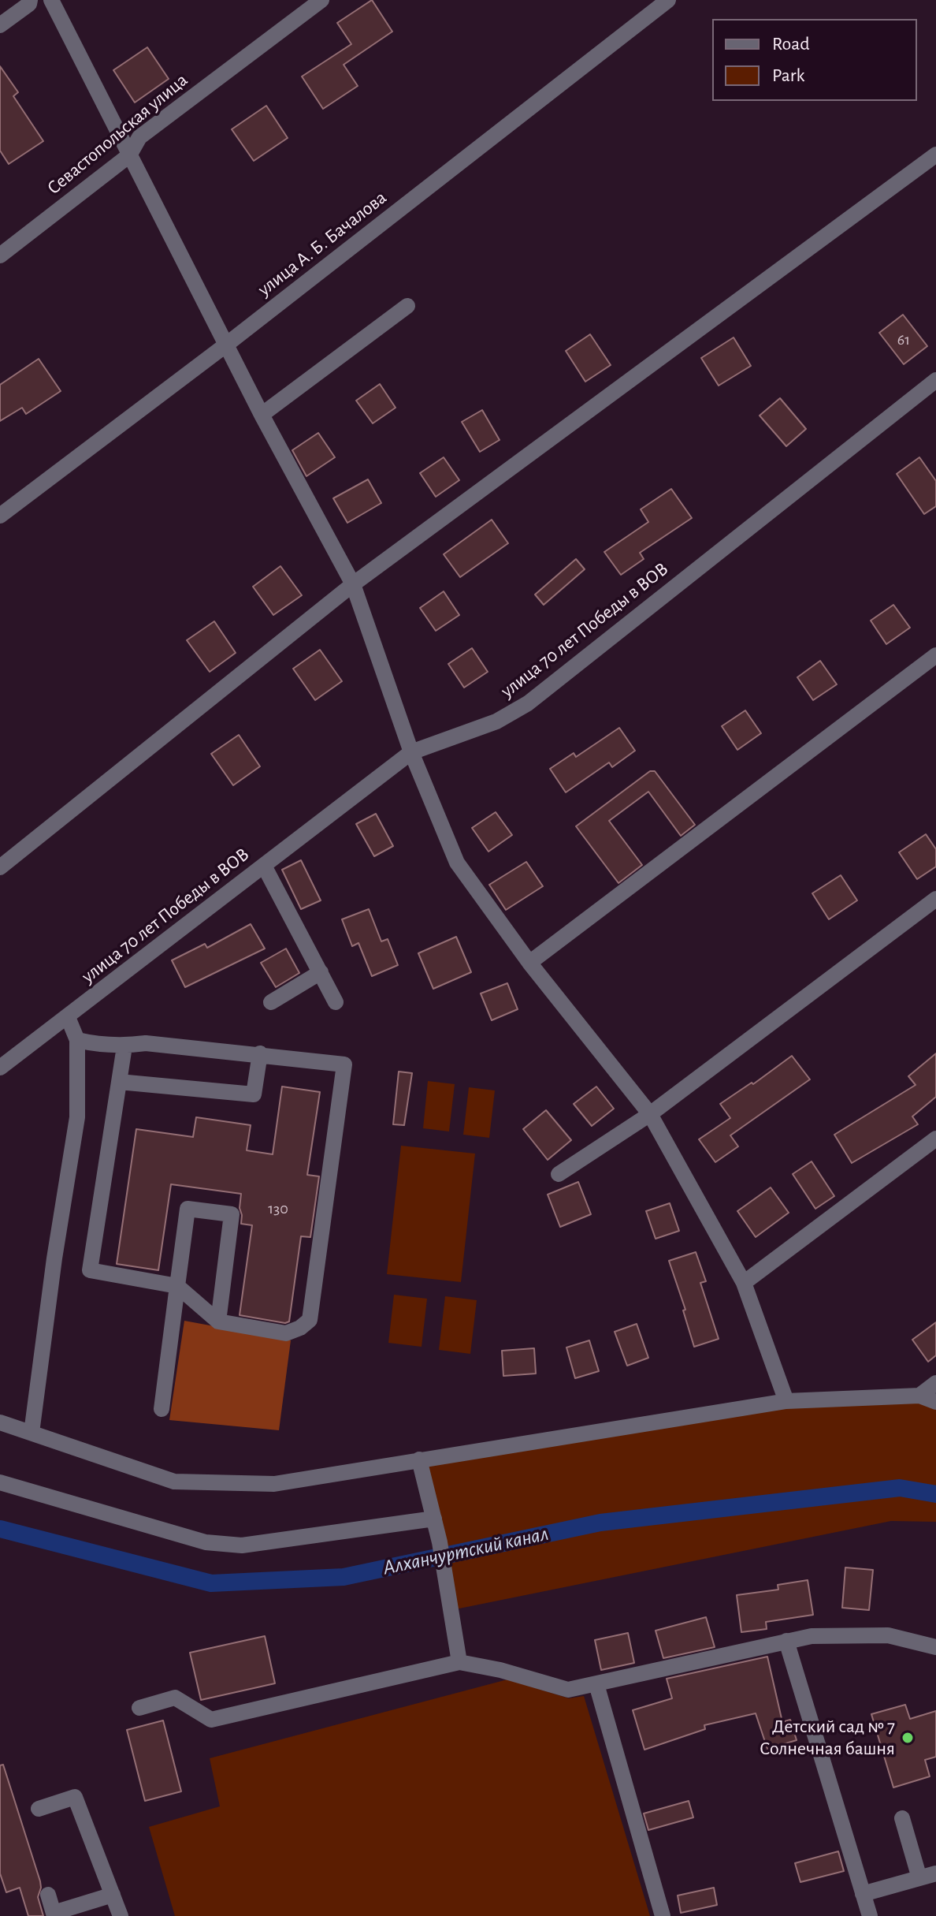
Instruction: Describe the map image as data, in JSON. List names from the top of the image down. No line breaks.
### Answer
{"streets":{"street":["Севастопольская улица","улица А. Б. Бачалова","улица 70 лет Победы в ВОВ"]},"water":["Алханчуртский канал"],"places":["Детский сад № 7 Солнечная башня"],"house_numbers":["61","130"],"legend":["Road","Park"]}
